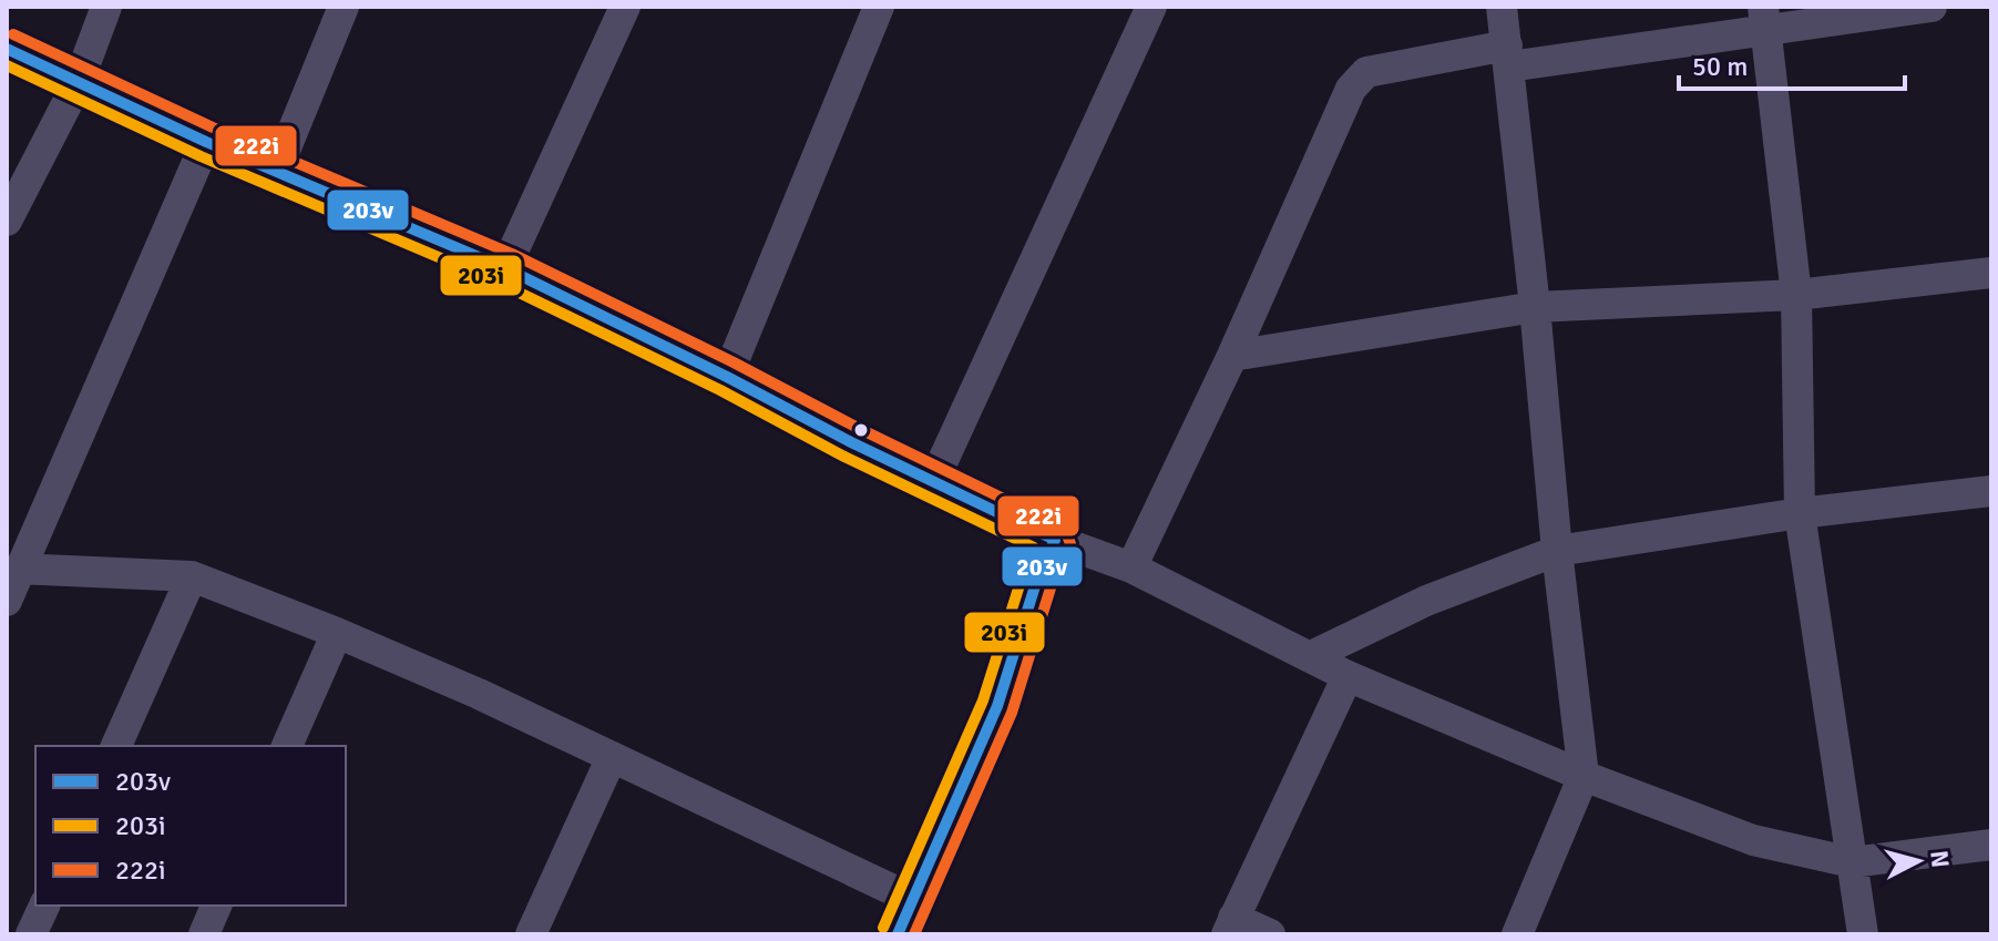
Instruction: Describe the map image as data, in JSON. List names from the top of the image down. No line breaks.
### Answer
{"lines":["transit line 222i","transit line 203v","transit line 203i"],"legend":["203v","203i","222i"],"scale_bar":"50 m","north":"right"}
